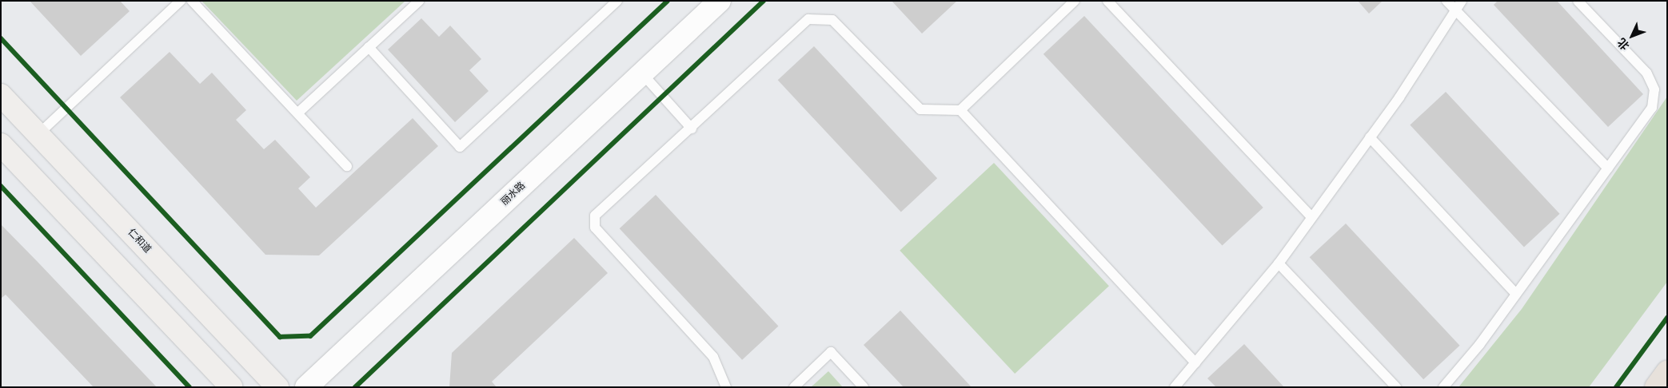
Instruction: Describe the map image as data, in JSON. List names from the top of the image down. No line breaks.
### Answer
{"streets":{"main road":["仁和道"],"street":["丽水路"]},"north":"bottom left"}
